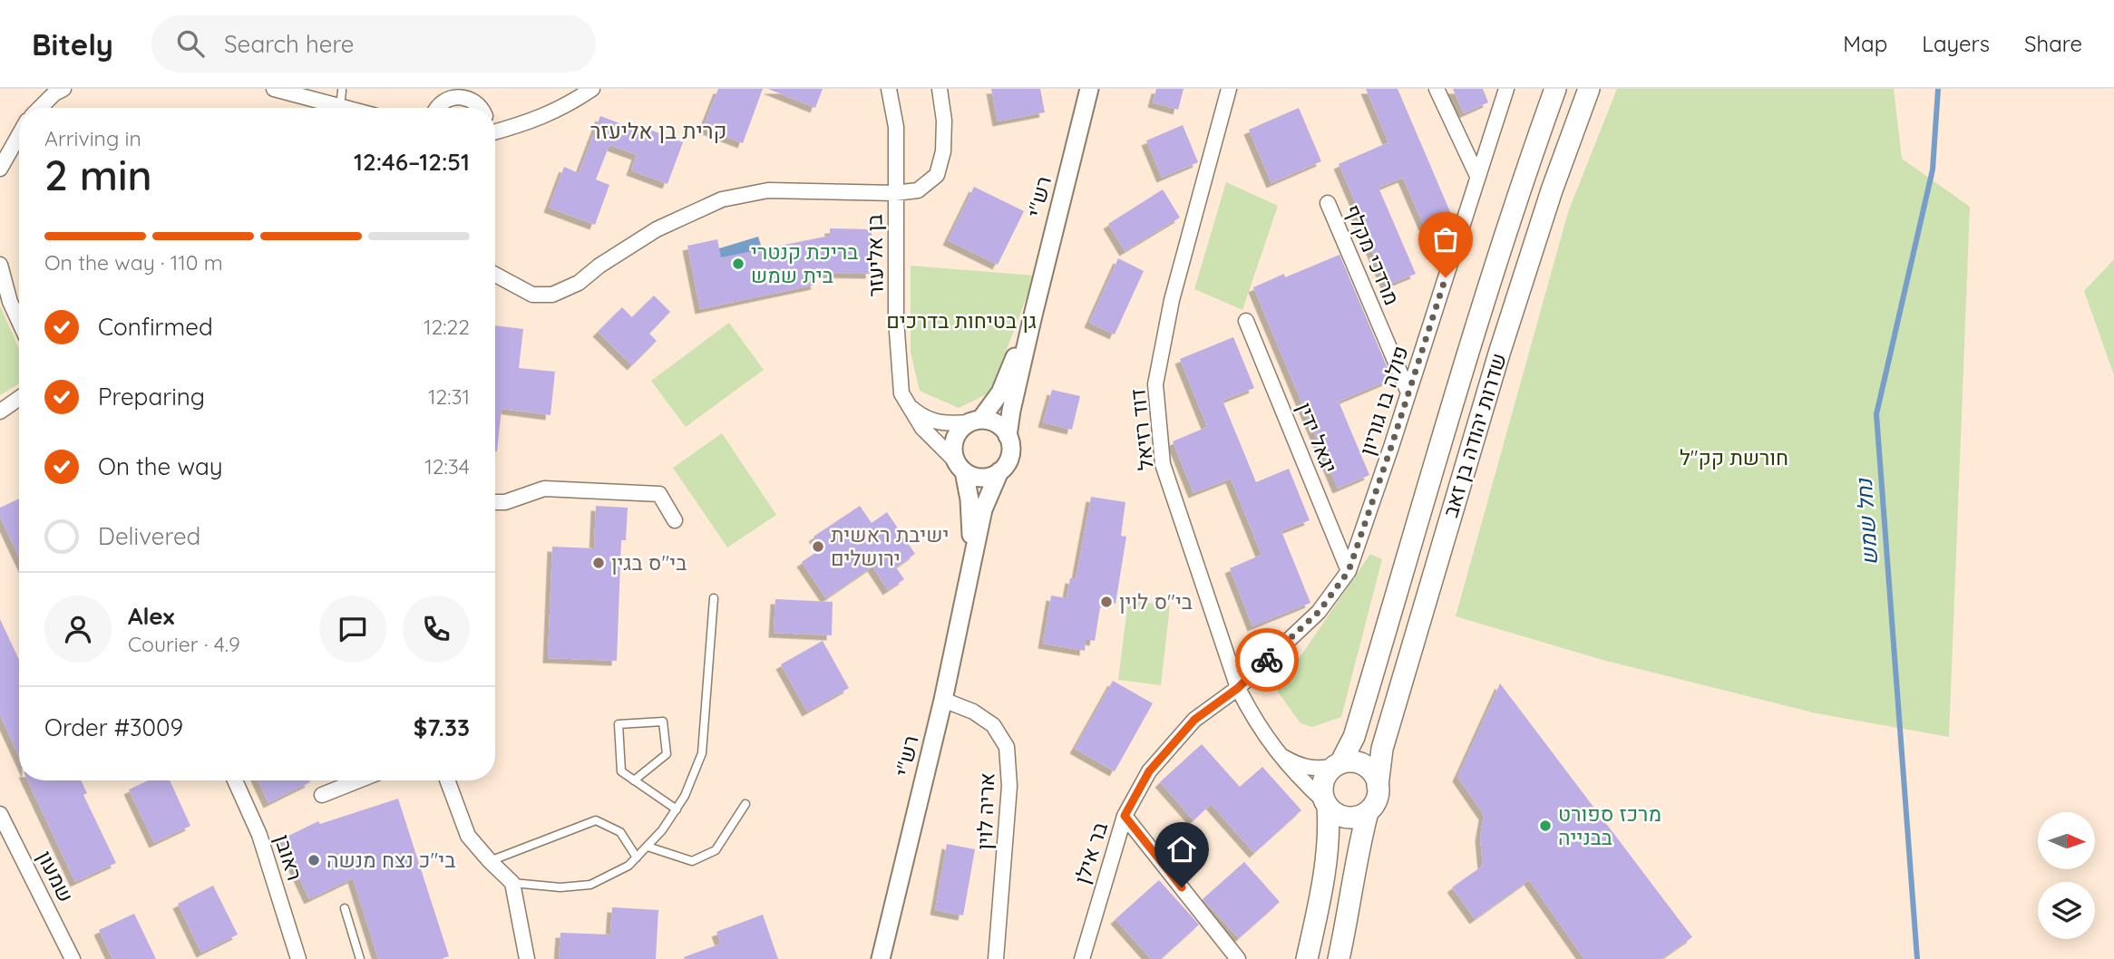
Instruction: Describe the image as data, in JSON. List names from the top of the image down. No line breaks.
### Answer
{"streets":{"main road":["שדרות יהודה בן זאב"],"street":["רש\"י","מרדכי מקלף","בן אליעזר","פולה בו גוריון","דוד רזיאל","יגאל ידין","אריה לוין","בר אילן","ראובן","שמעון"]},"crossings":[["רש\"י","בן אליעזר"],["רש\"י","אריה לוין"],["מרדכי מקלף","פולה בו גוריון"],["פולה בו גוריון","דוד רזיאל"],["פולה בו גוריון","יגאל ידין"],["פולה בו גוריון","בר אילן"],["דוד רזיאל","שדרות יהודה בן זאב"],["דוד רזיאל","בר אילן"]],"districts":["קרית בן אליעזר"],"water":["נחל שמש"],"parks":["גן בטיחות בדרכים","חורשת קק\"ל"],"places":["בריכת קנטרי בית שמש","ישיבת ראשית ירושלים","בי\"ס בגין","בי\"ס לוין","מרכז ספורט בבנייה","בי\"כ נצח מנשה"],"north":"right","page":{"header":"Bitely","search":"Search here","nav":["Map","Layers","Share"],"heading":["2 min","Arriving in","12:46–12:51"],"panel":["Alex","Courier · 4.9","Order #3009","$7.33"],"bar":"On the way · 110 m","list":[["Confirmed","12:22"],["Preparing","12:31"],["On the way","12:34"],"Delivered"]}}
